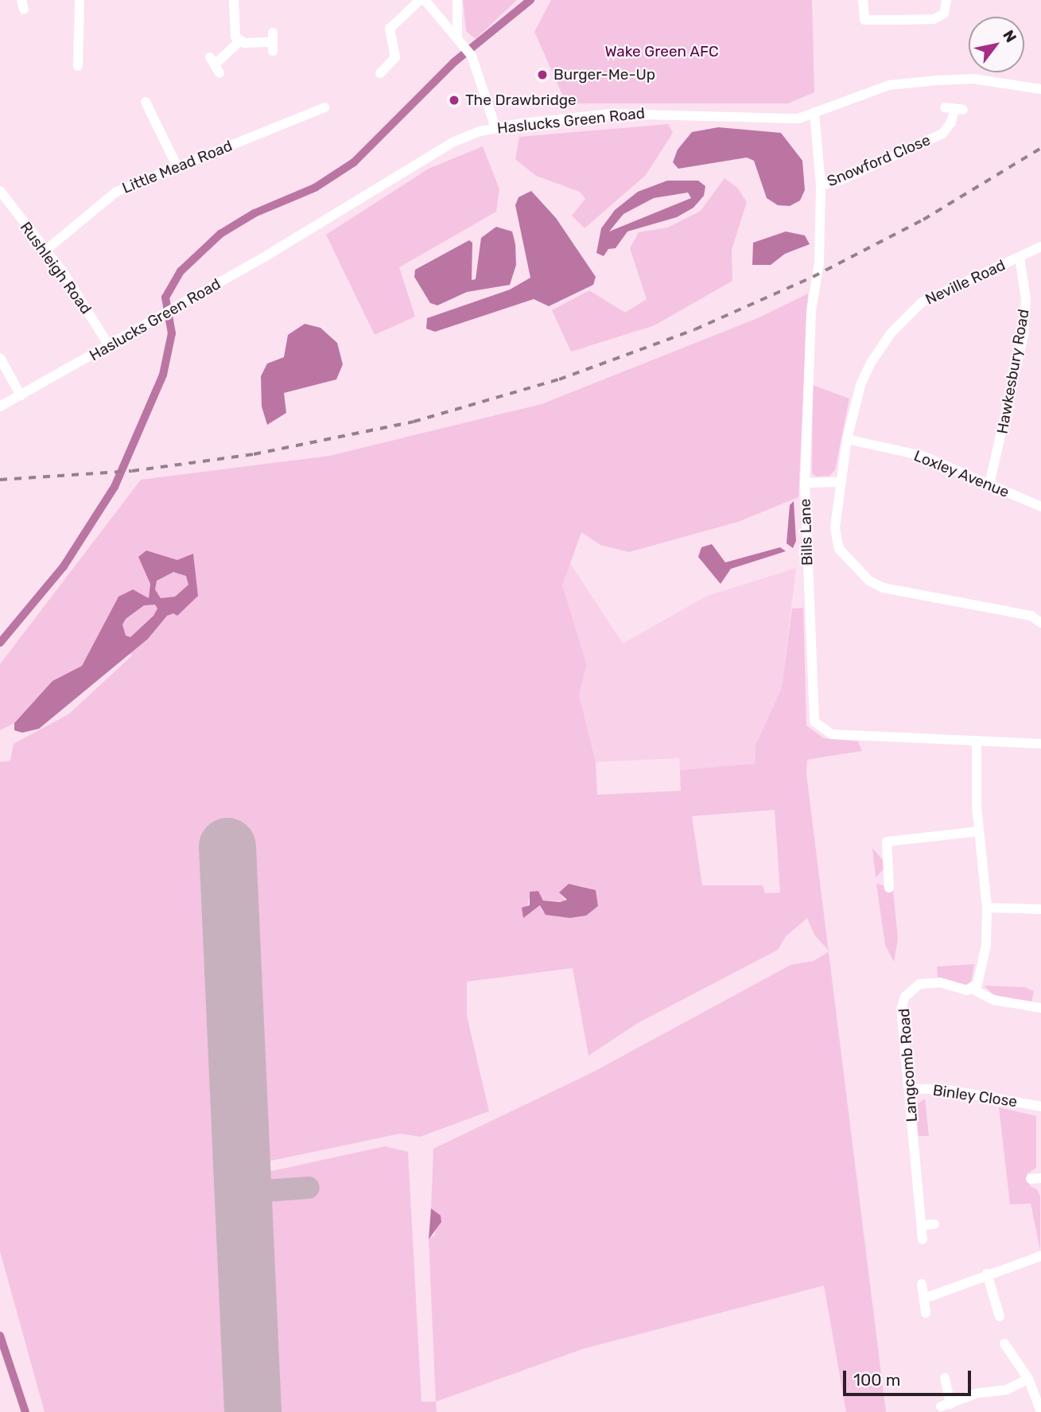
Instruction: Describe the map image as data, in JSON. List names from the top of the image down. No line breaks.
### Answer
{"streets":{"street":["Haslucks Green Road","Snowford Close","Little Mead Road","Rushleigh Road","Neville Road","Hawkesbury Road","Loxley Avenue","Bills Lane","Langcomb Road","Binley Close"]},"crossings":[["Haslucks Green Road","Rushleigh Road"],["Haslucks Green Road","Bills Lane"],["Snowford Close","Bills Lane"],["Little Mead Road","Rushleigh Road"],["Neville Road","Hawkesbury Road"],["Neville Road","Loxley Avenue"],["Hawkesbury Road","Loxley Avenue"],["Langcomb Road","Binley Close"]],"parks":["Wake Green AFC"],"places":["Burger-Me-Up","The Drawbridge"],"scale_bar":"100 m","north":"top right"}
